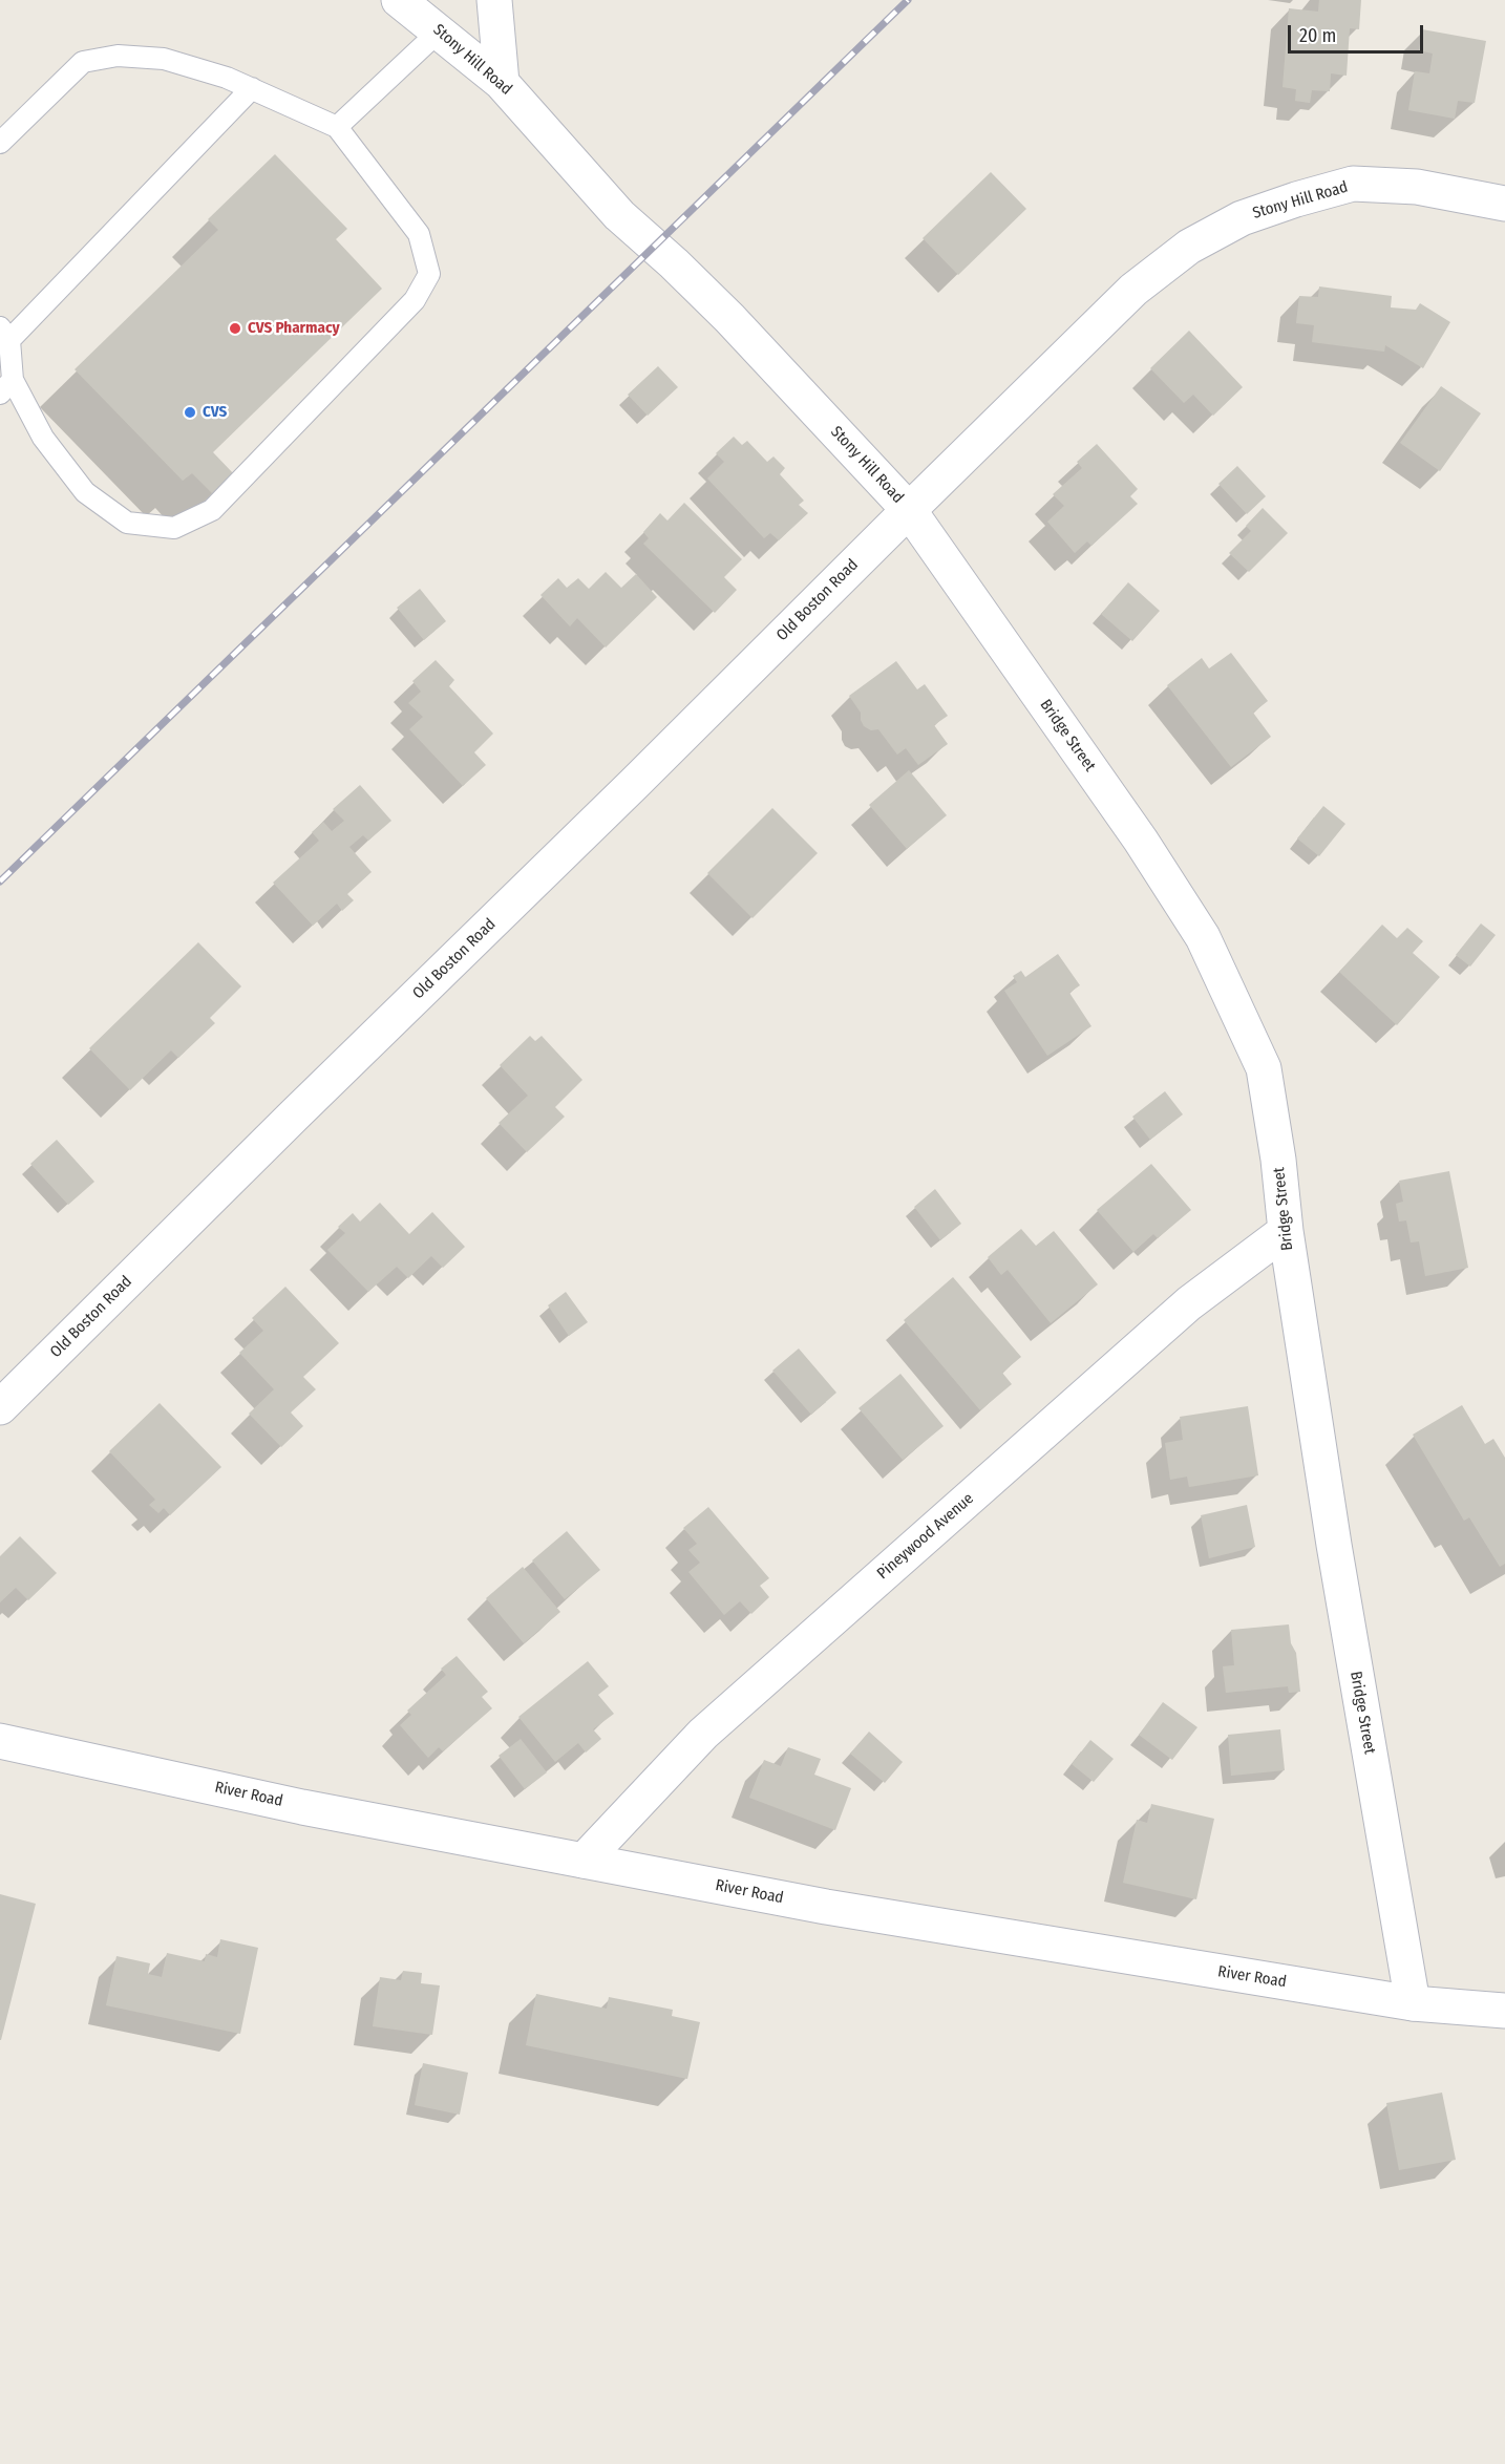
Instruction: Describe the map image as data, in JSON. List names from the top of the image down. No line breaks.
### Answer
{"streets":{"street":["Stony Hill Road","Old Boston Road","Bridge Street","Pineywood Avenue","River Road"]},"crossings":[["Stony Hill Road","Old Boston Road"],["Stony Hill Road","Bridge Street"],["Old Boston Road","Bridge Street"],["Bridge Street","Pineywood Avenue"],["Bridge Street","River Road"],["Pineywood Avenue","River Road"]],"places":["CVS Pharmacy","CVS"],"scale_bar":"20 m"}
